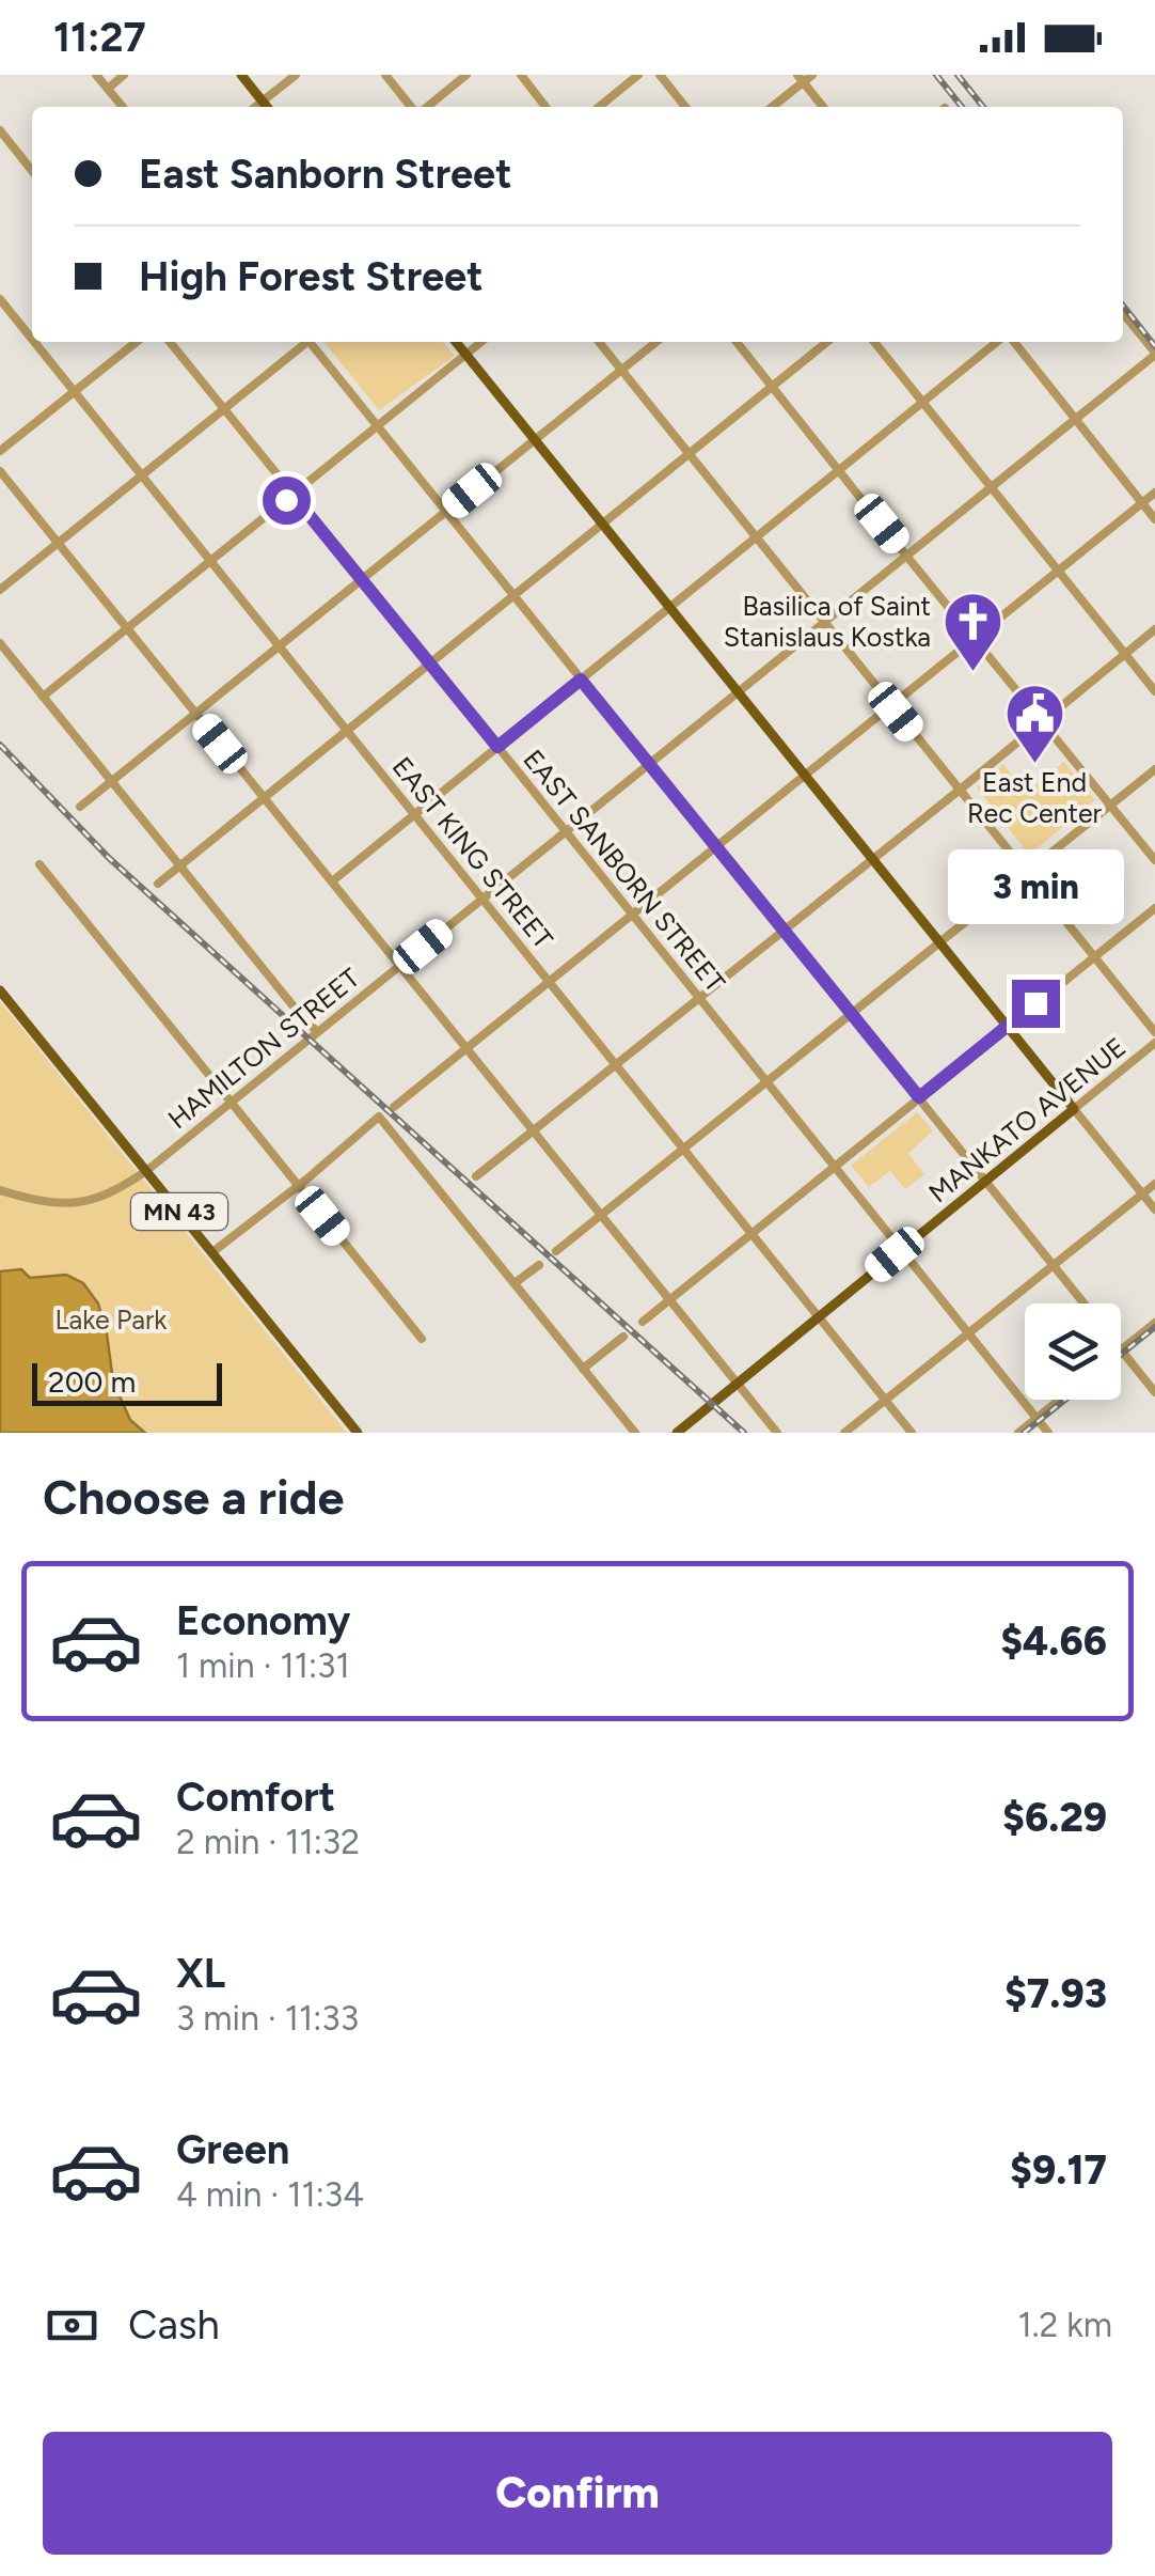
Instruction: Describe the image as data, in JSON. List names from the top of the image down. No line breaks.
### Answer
{"streets":{"main road":["MANKATO AVENUE","MN 43"],"street":["EAST KING STREET","EAST SANBORN STREET","HAMILTON STREET"]},"crossings":[["EAST KING STREET","HAMILTON STREET"],["EAST KING STREET","MANKATO AVENUE"],["EAST SANBORN STREET","HAMILTON STREET"],["EAST SANBORN STREET","MANKATO AVENUE"],["HAMILTON STREET","MN 43"]],"parks":["Lake Park"],"places":{"church":["Basilica of Saint Stanislaus Kostka"],"public building":["East End Rec Center"]},"scale_bar":"200 m","page":{"status":"11:27","banner":["East Sanborn Street","High Forest Street"],"bubble":"3 min","scale":"200 m","heading":"Choose a ride","list":[{"name":"Economy","note":"1 min · 11:31","value":"$4.66"},{"name":"Comfort","note":"2 min · 11:32","value":"$6.29"},{"name":"XL","note":"3 min · 11:33","value":"$7.93"},{"name":"Green","note":"4 min · 11:34","value":"$9.17"}],"pay":["Cash","1.2 km"],"buttons":"Confirm"}}
